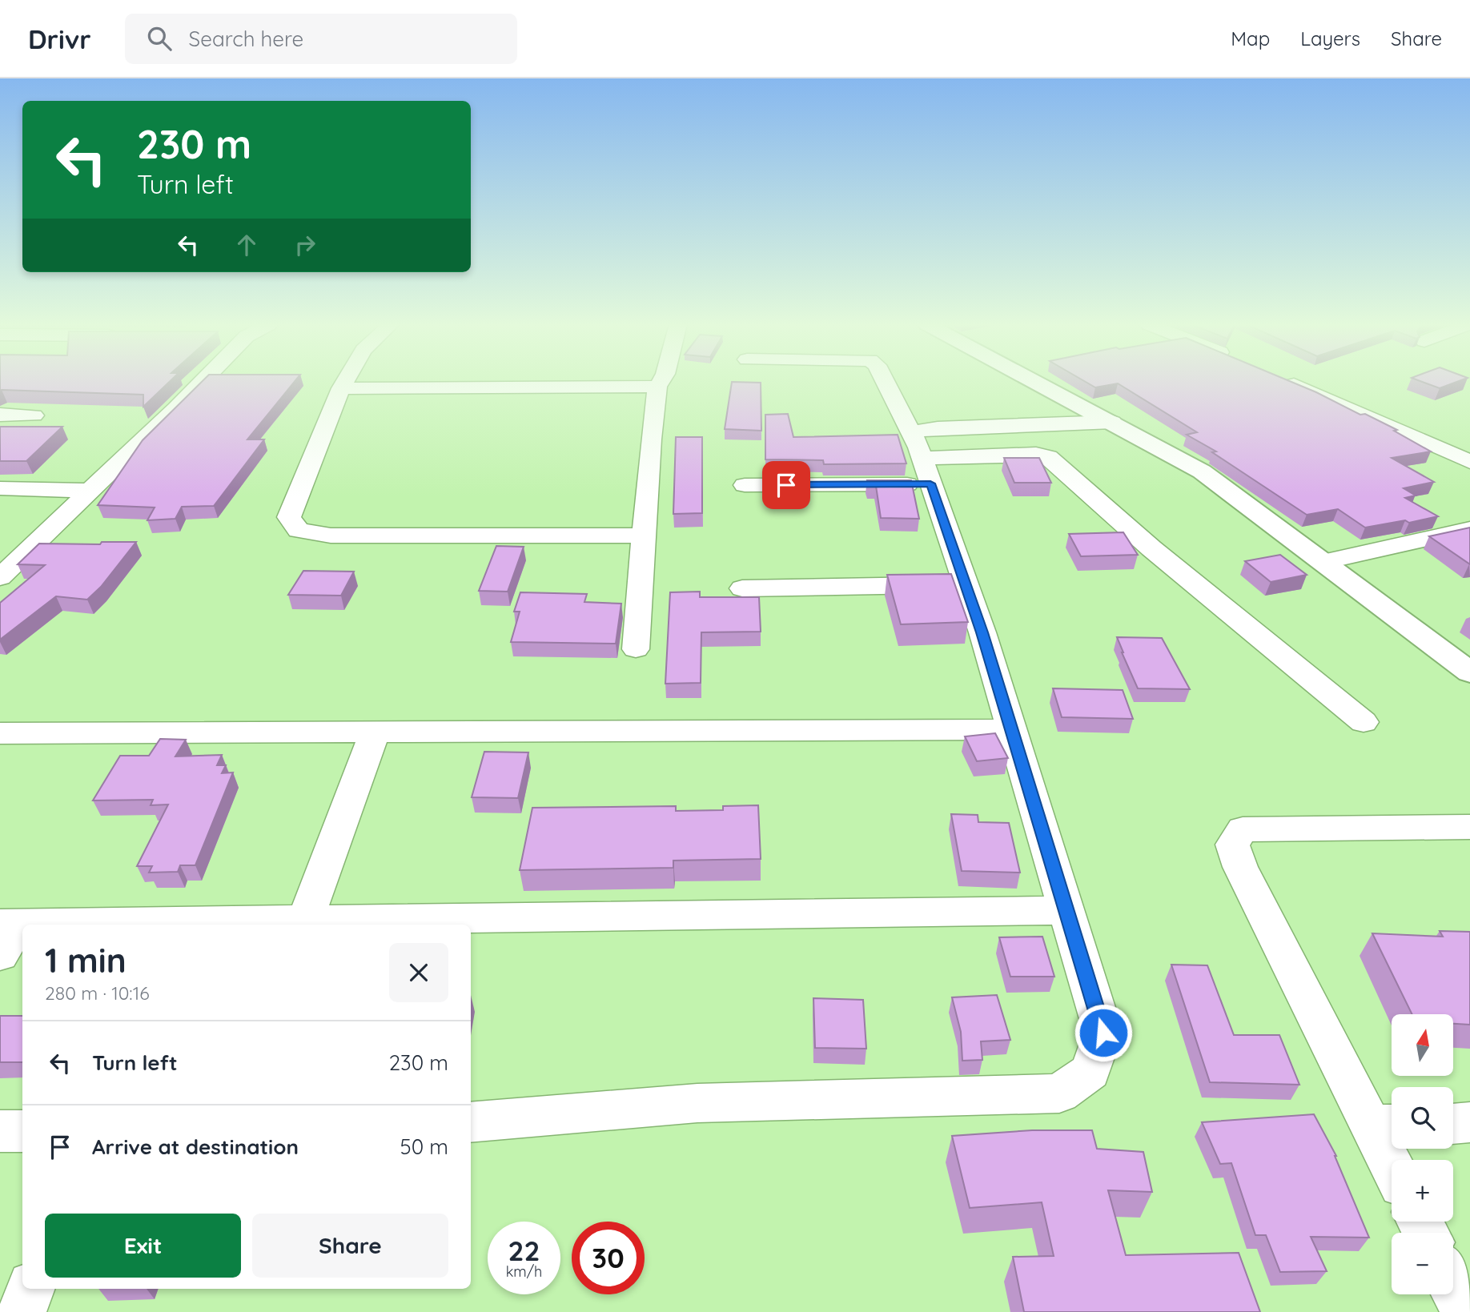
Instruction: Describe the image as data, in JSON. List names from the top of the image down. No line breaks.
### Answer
{"north":"top","page":{"header":"Drivr","search":"Search here","nav":["Map","Layers","Share"],"turn":["230 m","Turn left"],"heading":["1 min","280 m · 10:16"],"map_buttons":["+","−"],"list":[{"name":"Turn left","value":"230 m"},{"name":"Arrive at destination","value":"50 m"}],"buttons":["Exit","Share"],"speed":"22 km/h","limit":"30"}}
